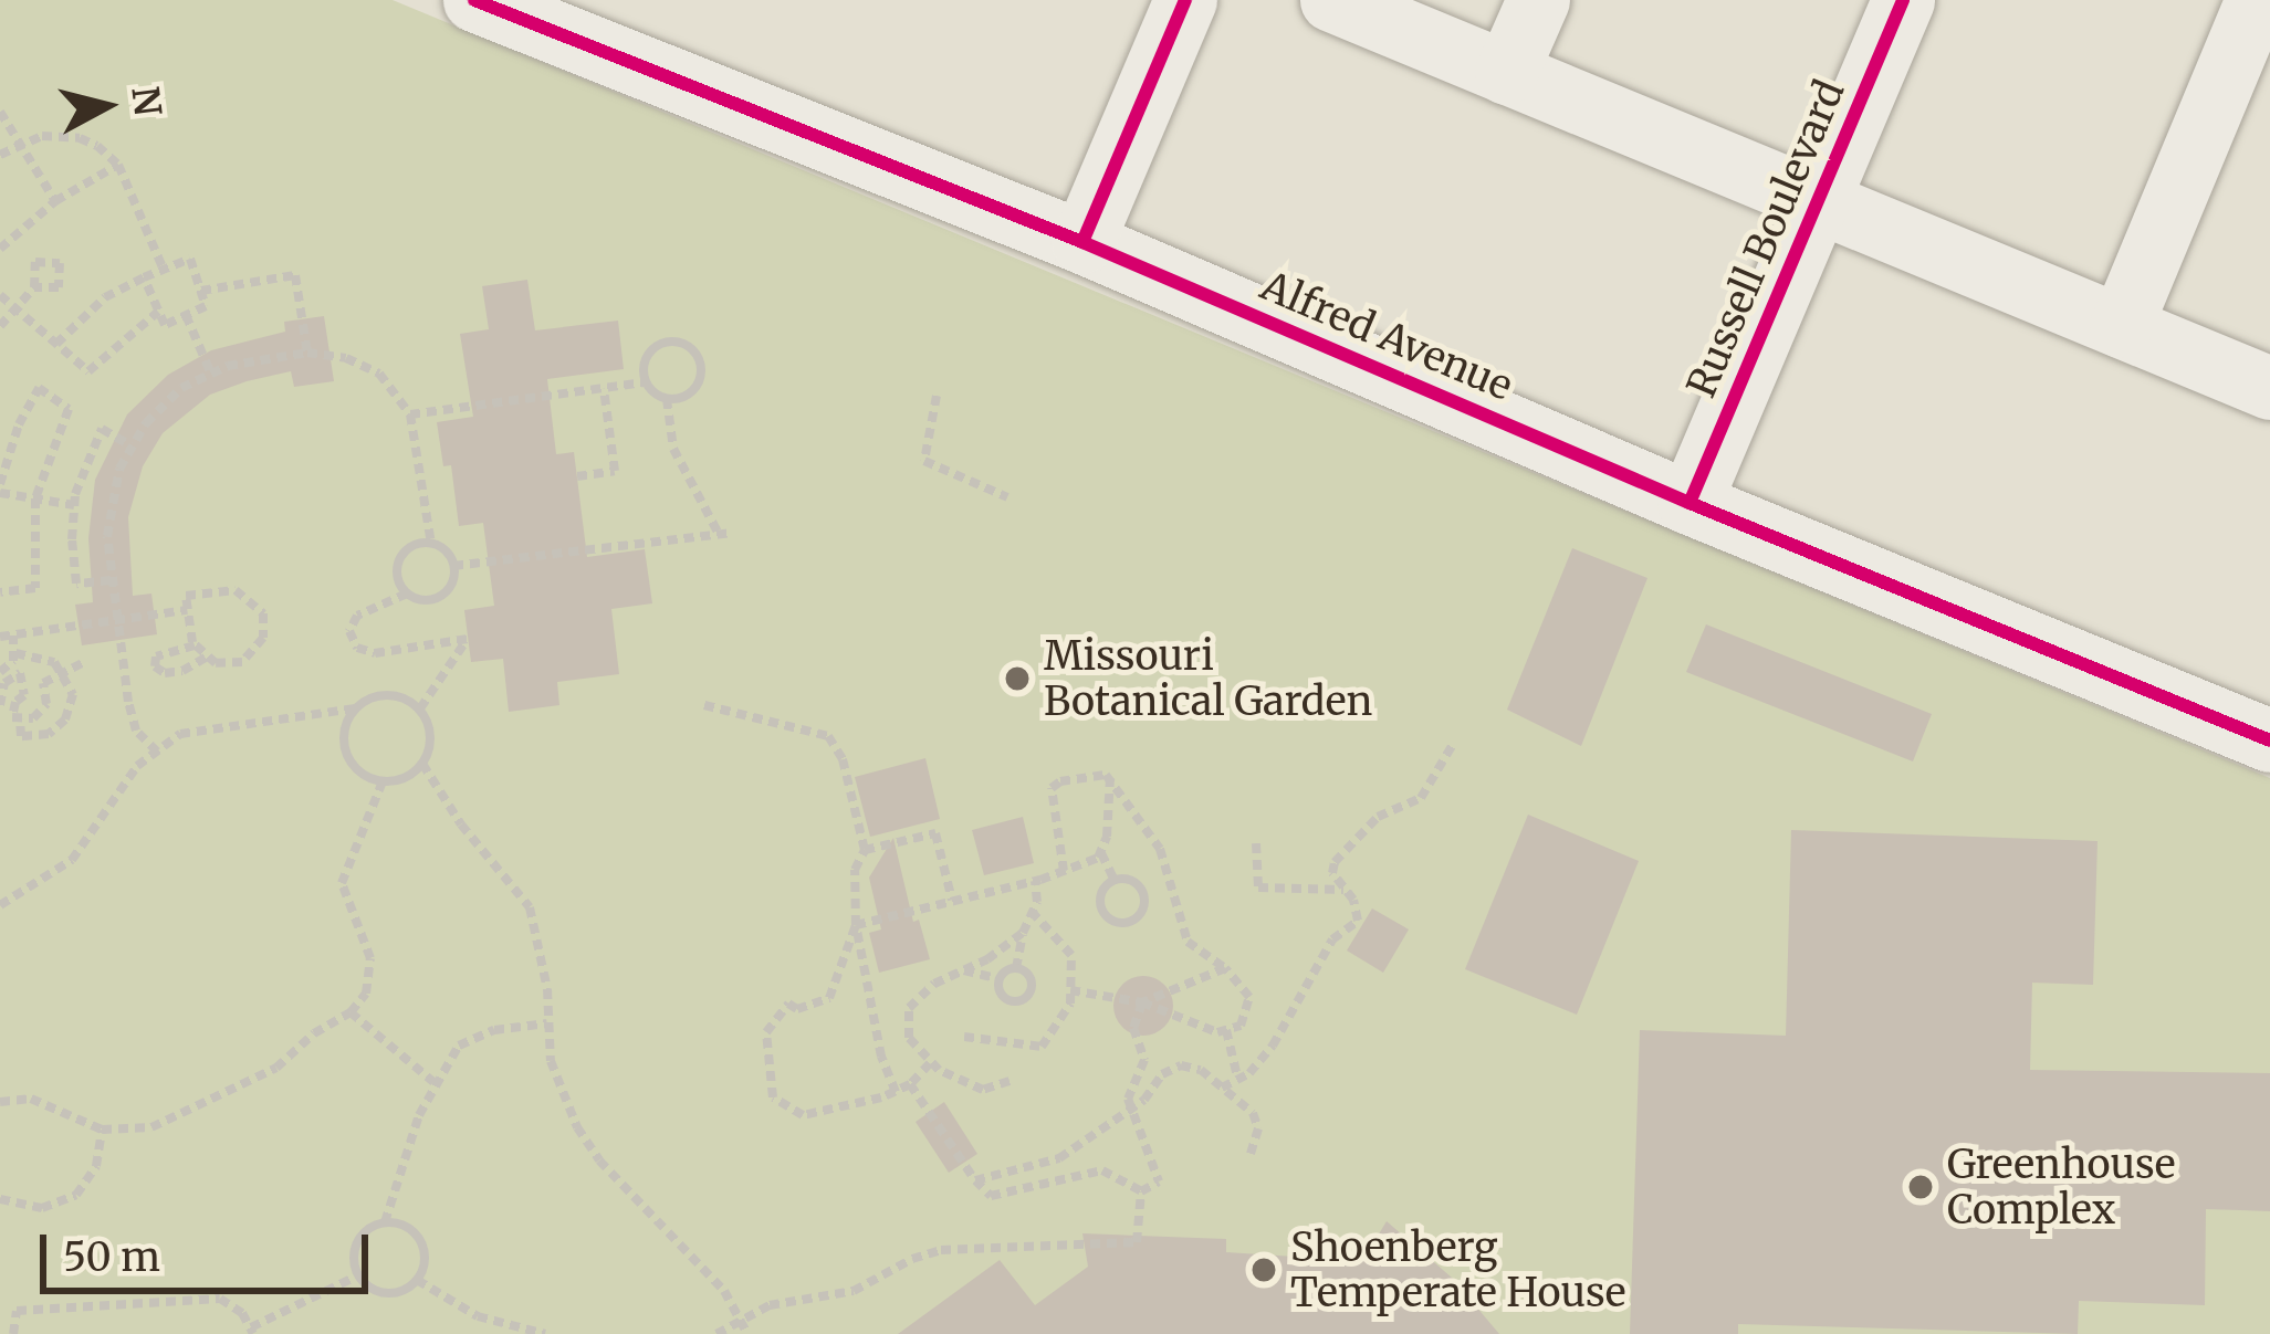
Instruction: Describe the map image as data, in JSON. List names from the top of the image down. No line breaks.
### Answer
{"streets":{"street":["Russell Boulevard","Alfred Avenue"]},"crossings":[["Russell Boulevard","Alfred Avenue"]],"places":["Missouri Botanical Garden","Greenhouse Complex","Shoenberg Temperate House"],"scale_bar":"50 m","north":"right"}
